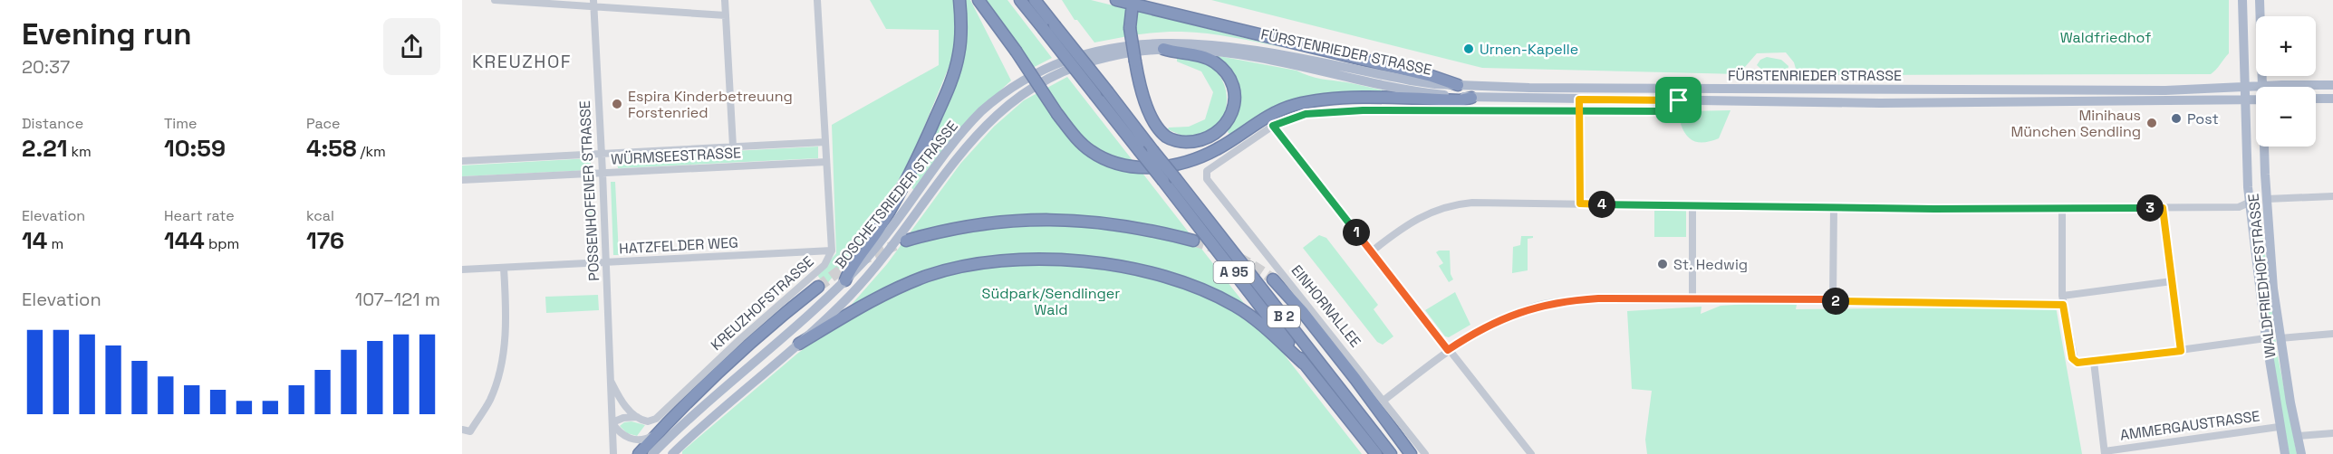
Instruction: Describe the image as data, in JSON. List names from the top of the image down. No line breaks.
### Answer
{"streets":{"highway":["A 95","B 2"],"main road":["FÜRSTENRIEDER STRASSE","BOSCHETSRIEDER STRASSE","WALDFRIEDHOFSTRASSE"],"street":["WÜRMSEESTRASSE","POSSENHOFENER STRASSE","HATZFELDER WEG","KREUZHOFSTRASSE","EINHORNALLEE","AMMERGAUSTRASSE"]},"crossings":[["FÜRSTENRIEDER STRASSE","BOSCHETSRIEDER STRASSE"],["FÜRSTENRIEDER STRASSE","WALDFRIEDHOFSTRASSE"],["FÜRSTENRIEDER STRASSE","EINHORNALLEE"],["WÜRMSEESTRASSE","POSSENHOFENER STRASSE"],["WÜRMSEESTRASSE","KREUZHOFSTRASSE"],["POSSENHOFENER STRASSE","HATZFELDER WEG"],["POSSENHOFENER STRASSE","KREUZHOFSTRASSE"],["HATZFELDER WEG","KREUZHOFSTRASSE"],["A 95","B 2"],["WALDFRIEDHOFSTRASSE","AMMERGAUSTRASSE"]],"districts":["KREUZHOF"],"parks":["Waldfriedhof","Südpark/Sendlinger Wald"],"places":["Urnen-Kapelle","Espira Kinderbetreuung Forstenried","Post","Minihaus München Sendling","St. Hedwig"],"page":{"heading":["Evening run","20:37"],"map_buttons":["+","−"],"stats":[["Distance","2.21 km"],["Time","10:59"],["Pace","4:58 /km"],["Elevation","14 m"],["Heart rate","144 bpm"],["kcal","176"]],"pins":["4","3","1","2"],"chart":["Elevation","107–121 m"]}}
